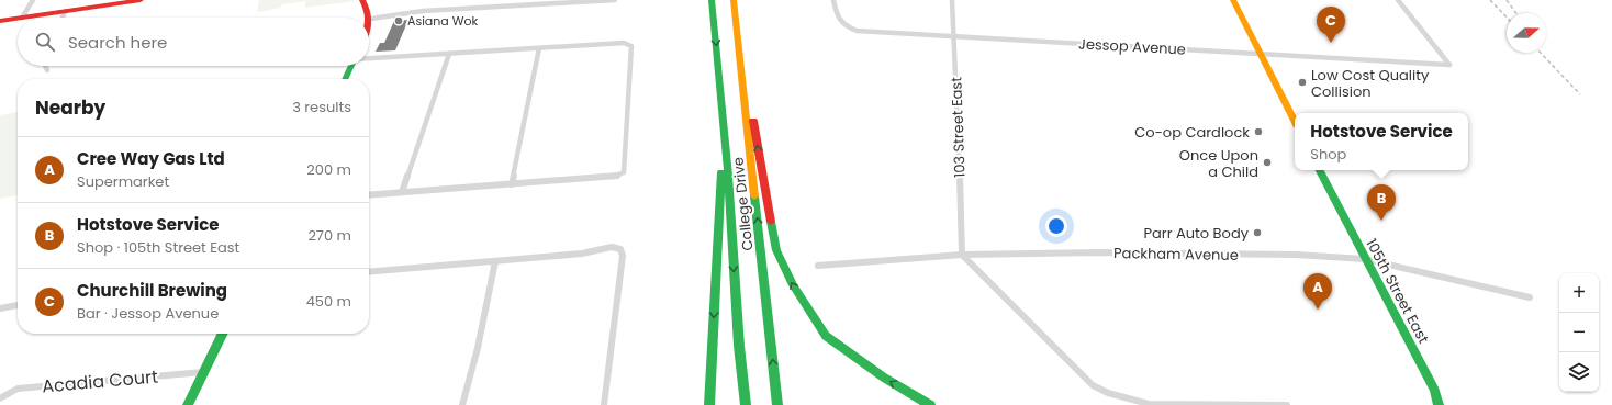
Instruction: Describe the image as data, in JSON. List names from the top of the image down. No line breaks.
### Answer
{"streets":{"main road":["College Drive","105th Street East"],"street":["Jessop Avenue","103 Street East","Packham Avenue","Acadia Court"]},"crossings":[["Jessop Avenue","103 Street East"],["103 Street East","Packham Avenue"],["Packham Avenue","105th Street East"]],"places":["Asiana Wok","Low Cost Quality Collision","Co-op Cardlock","Once Upon a Child","Parr Auto Body"],"north":"right","page":{"pins":["C","B","A"],"search":"Search here","heading":["Nearby","3 results"],"popup":["Hotstove Service","Shop"],"list":[{"mark":"A","name":"Cree Way Gas Ltd","note":"Supermarket","value":"200 m"},{"mark":"B","name":"Hotstove Service","note":"Shop · 105th Street East","value":"270 m"},{"mark":"C","name":"Churchill Brewing","note":"Bar · Jessop Avenue","value":"450 m"}],"map_buttons":["+","−"]}}
